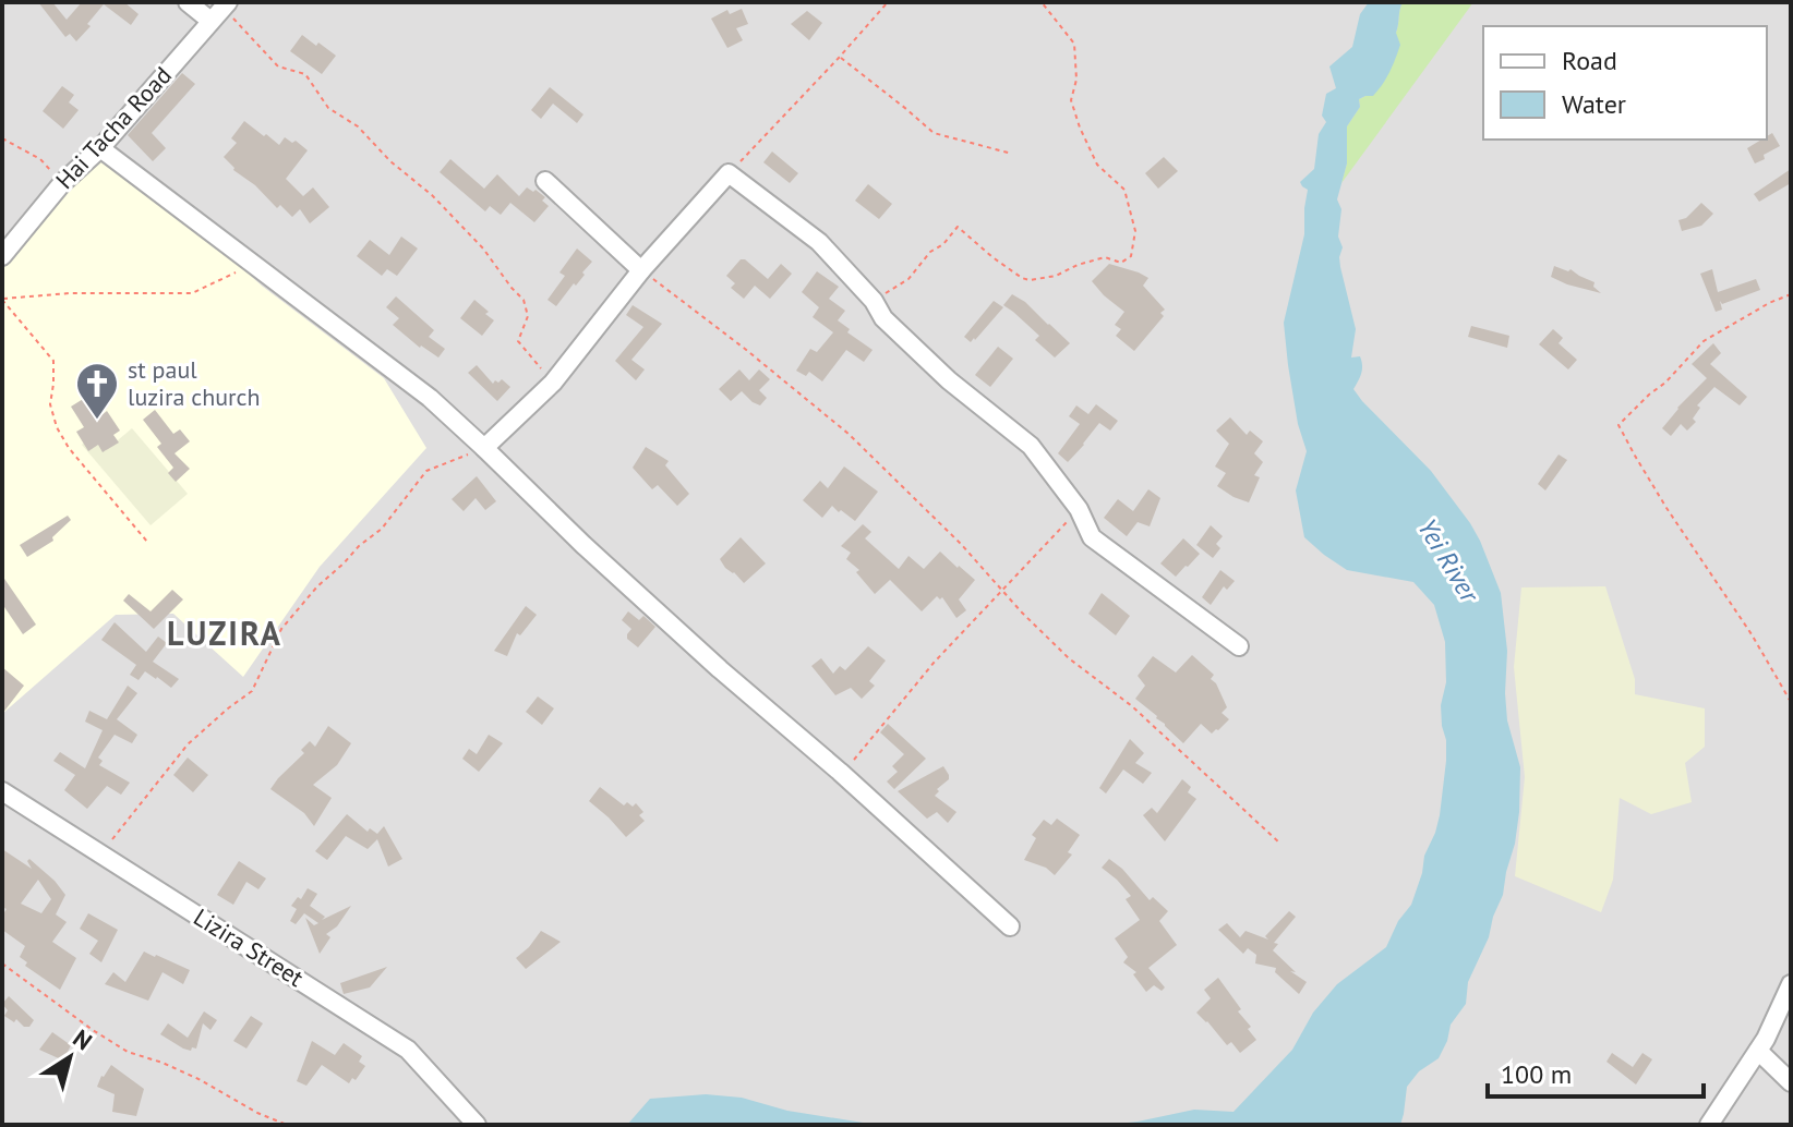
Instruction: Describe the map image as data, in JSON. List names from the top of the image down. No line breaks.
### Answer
{"streets":{"street":["Hai Tacha Road","Lizira Street"]},"districts":["LUZIRA"],"water":["Yei River"],"places":{"church":["st paul luzira church"]},"legend":["Road","Water"],"scale_bar":"100 m","north":"top right"}
